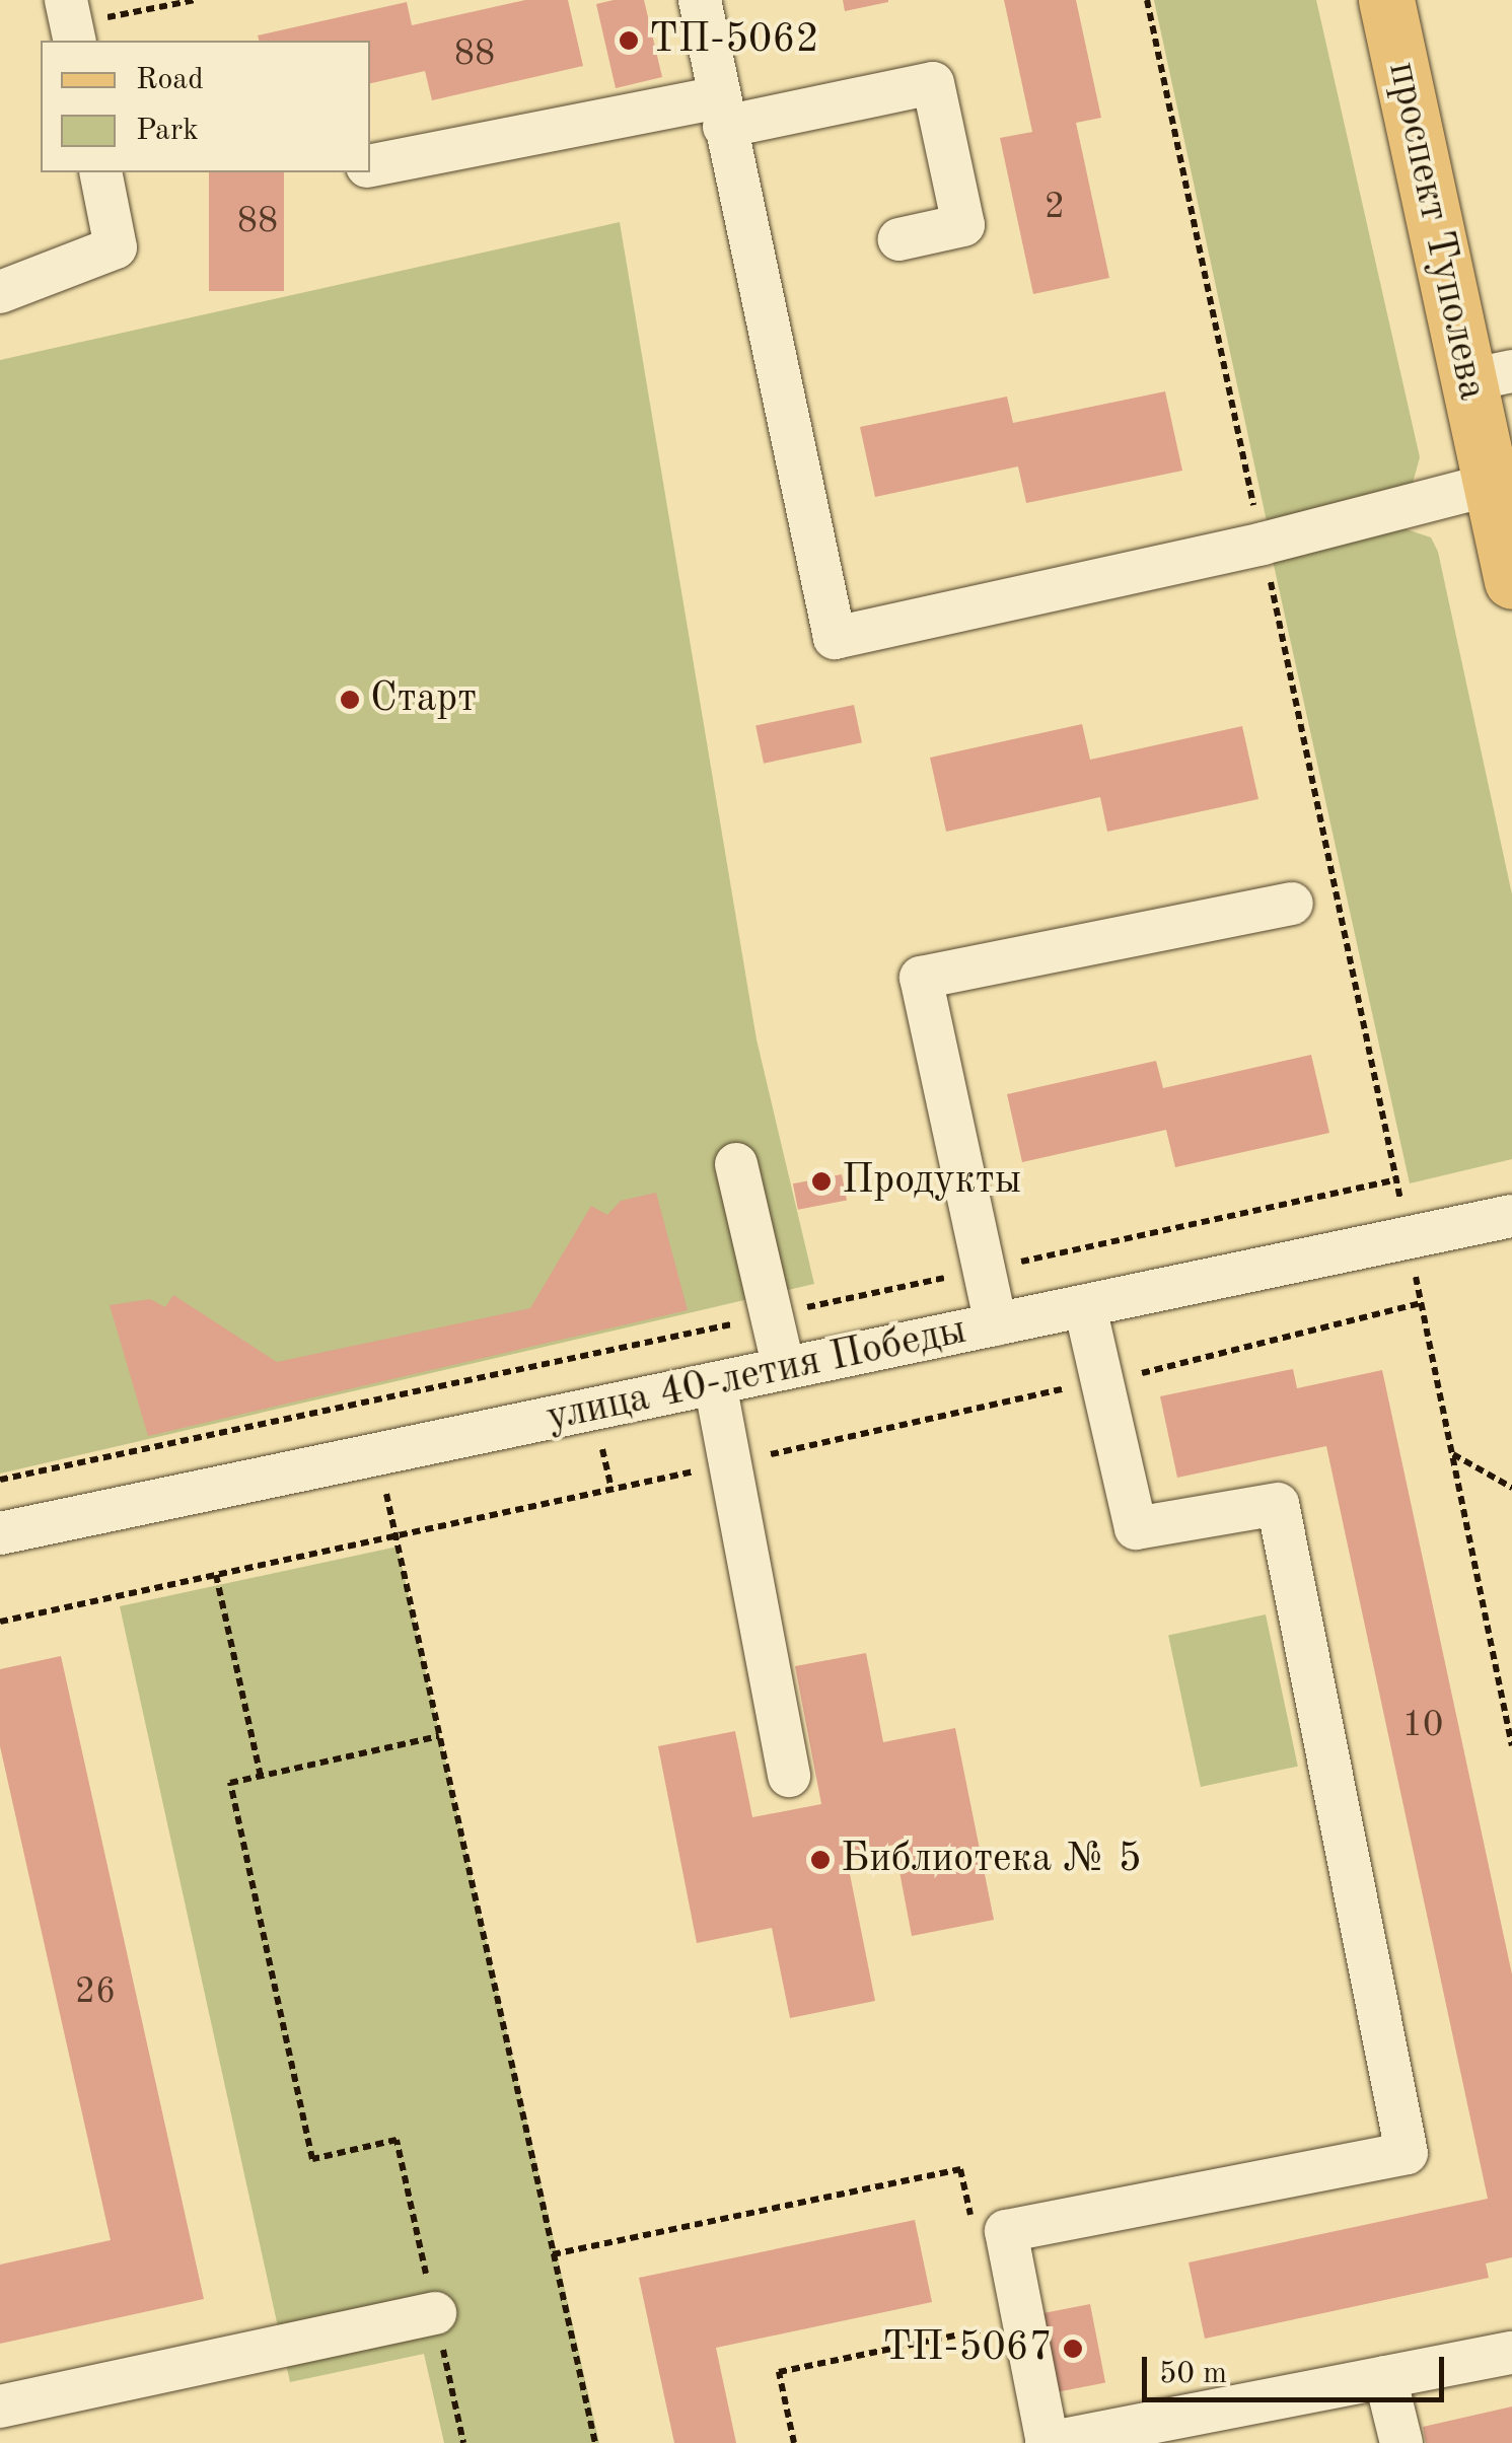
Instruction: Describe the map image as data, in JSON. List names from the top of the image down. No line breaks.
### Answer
{"streets":{"main road":["проспект Туполева"],"street":["улица 40-летия Победы"]},"places":["ТП-5062","Старт","Продукты","Библиотека № 5","ТП-5067"],"house_numbers":["88","2","88","10","26"],"legend":["Road","Park"],"scale_bar":"50 m"}
